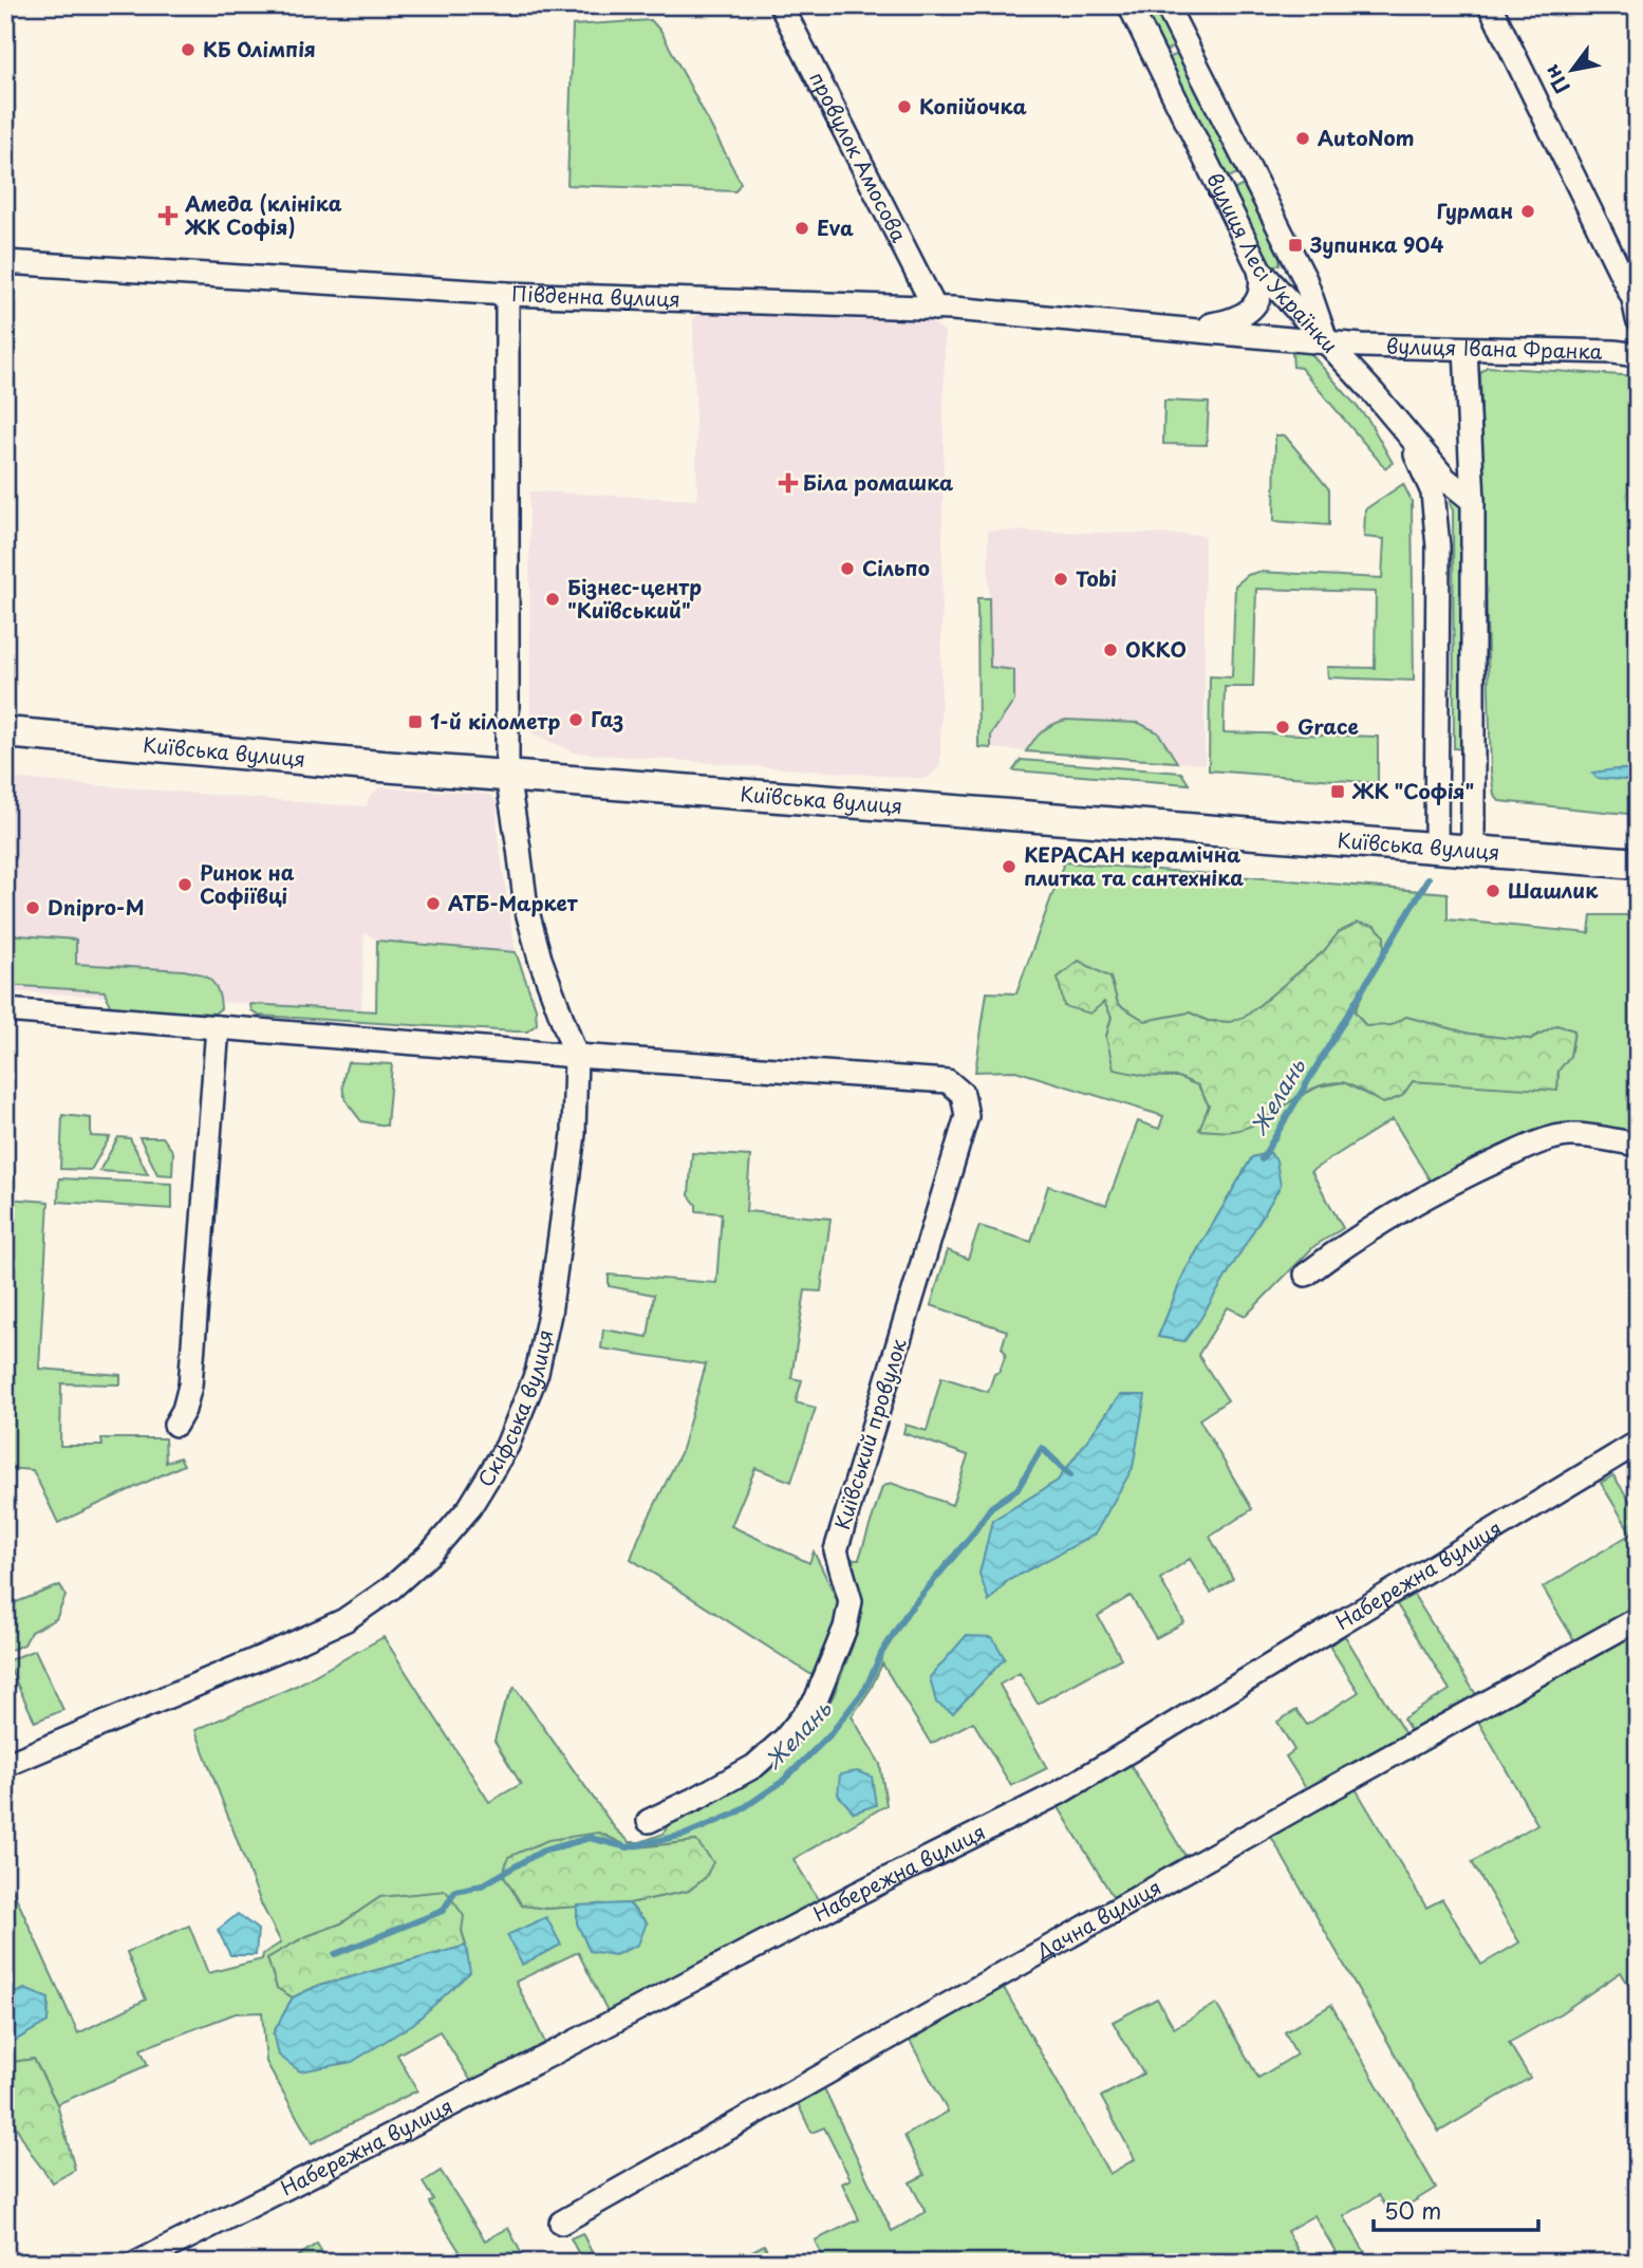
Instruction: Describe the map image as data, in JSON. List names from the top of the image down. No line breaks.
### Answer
{"streets":{"main road":["Київська вулиця"],"street":["провулок Амосова","вулиця Лесі Українки","Південна вулиця","вулиця Івана Франка","Скіфська вулиця","Київський провулок","Набережна вулиця","Дачна вулиця"]},"crossings":[["провулок Амосова","Південна вулиця"],["вулиця Лесі Українки","Південна вулиця"],["вулиця Лесі Українки","вулиця Івана Франка"],["Південна вулиця","вулиця Івана Франка"],["Південна вулиця","Скіфська вулиця"],["Київська вулиця","Скіфська вулиця"],["Скіфська вулиця","Київський провулок"]],"water":["Желань"],"places":{"other":["КБ Олімпія","Копійочка","AutoNom","Гурман","Eva","Сільпо","Tobi","Бізнес-центр \"Київський\"","OKKO","Газ","Grace","КЕРАСАН керамічна плитка та сантехніка","Ринок на Софіївці","Шашлик","АТБ-Маркет","Dnipro-M"],"health":["Амеда (клініка ЖК Софія)","Біла ромашка"],"transit":["Зупинка 904","1-й кілометр","ЖК \"Софія\""]},"scale_bar":"50 m","north":"bottom left"}
